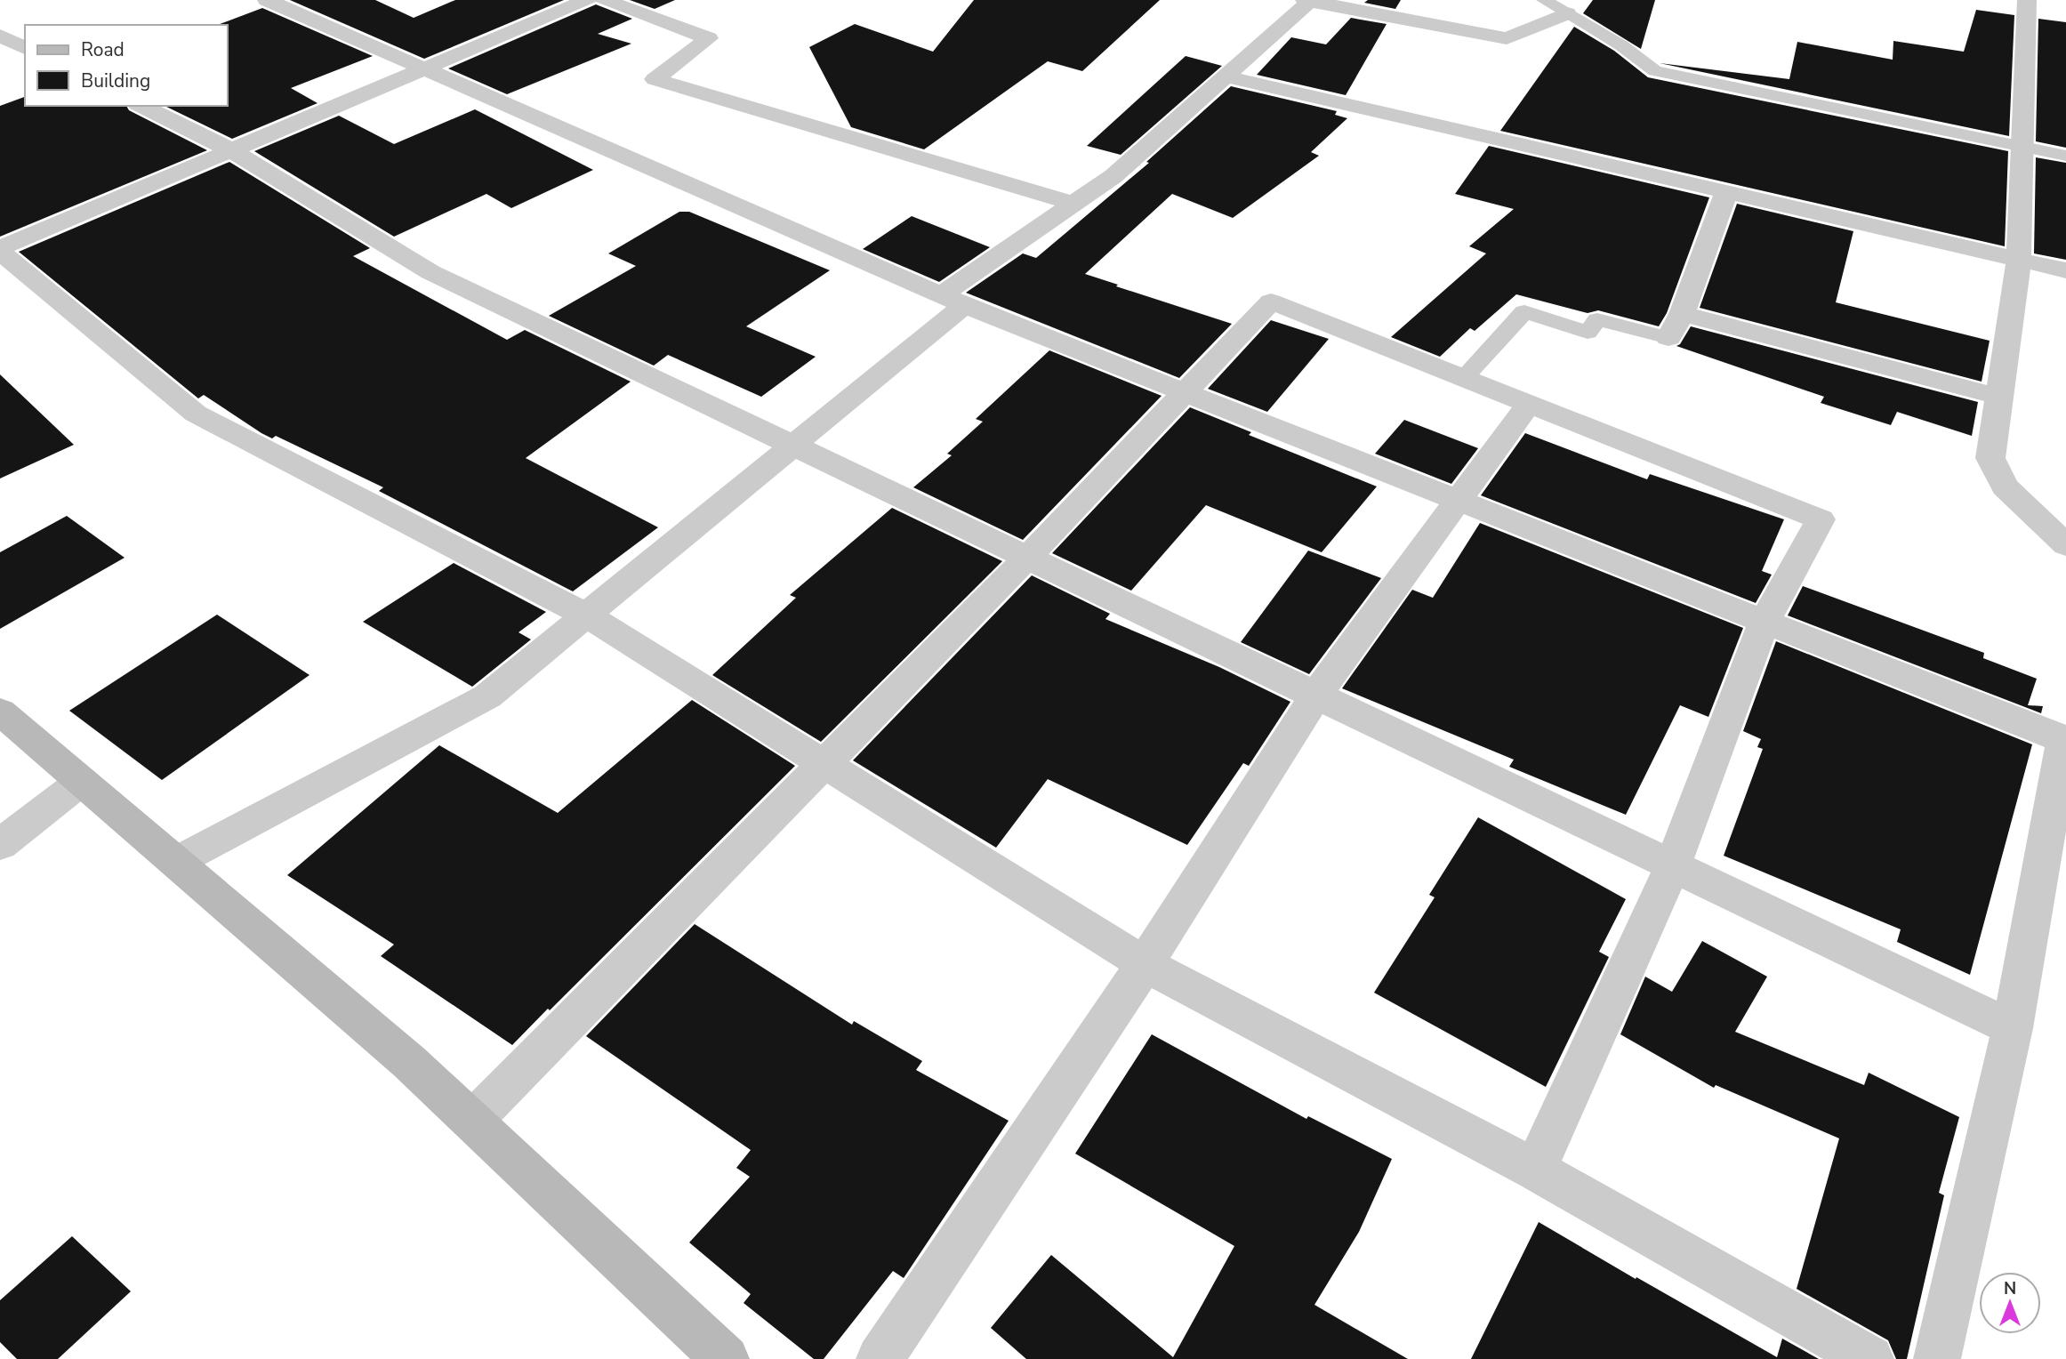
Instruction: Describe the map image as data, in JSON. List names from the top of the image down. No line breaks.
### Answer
{"legend":["Road","Building"],"north":"top"}
